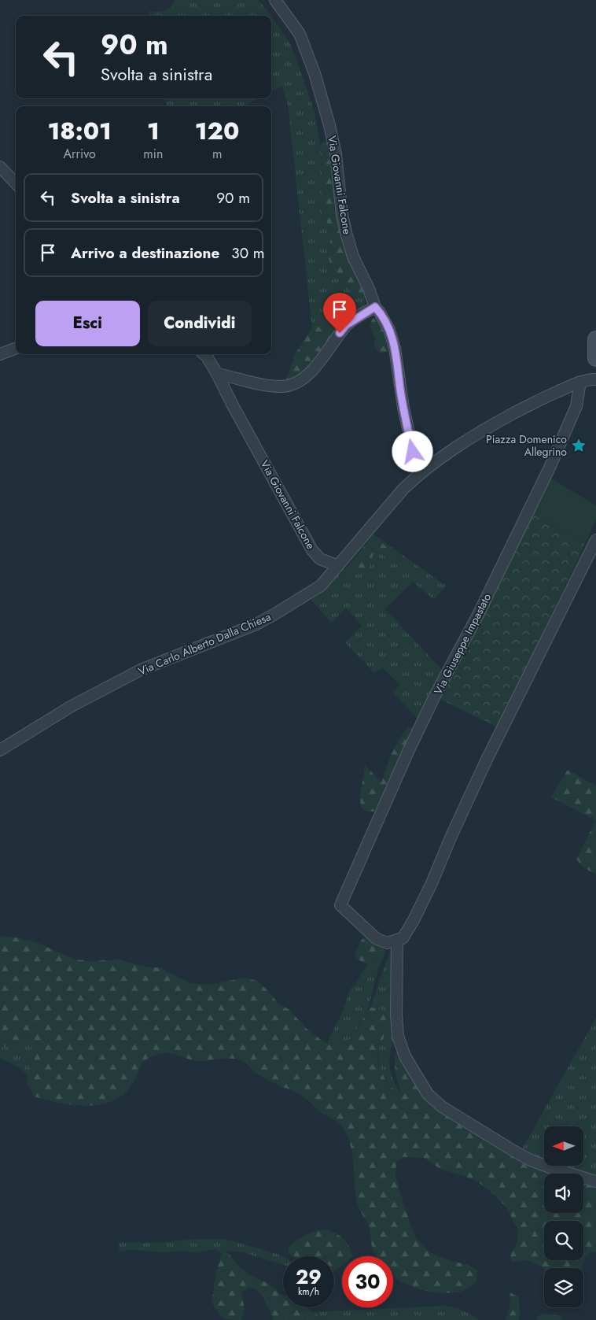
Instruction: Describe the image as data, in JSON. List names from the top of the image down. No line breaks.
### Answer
{"streets":{"street":["Via Giovanni Falcone","Via Carlo Alberto Dalla Chiesa","Via Giuseppe Impastato"]},"crossings":[["Via Giovanni Falcone","Via Carlo Alberto Dalla Chiesa"],["Via Carlo Alberto Dalla Chiesa","Via Giuseppe Impastato"]],"places":{"place":["Piazza Domenico Allegrino"]},"north":"left","page":{"turn":["90 m","Svolta a sinistra"],"eta":["18:01","Arrivo","1","min","120","m"],"list":[{"name":"Svolta a sinistra","value":"90 m"},{"name":"Arrivo a destinazione","value":"30 m"}],"buttons":["Esci","Condividi"],"speed":"29 km/h","limit":"30"}}
